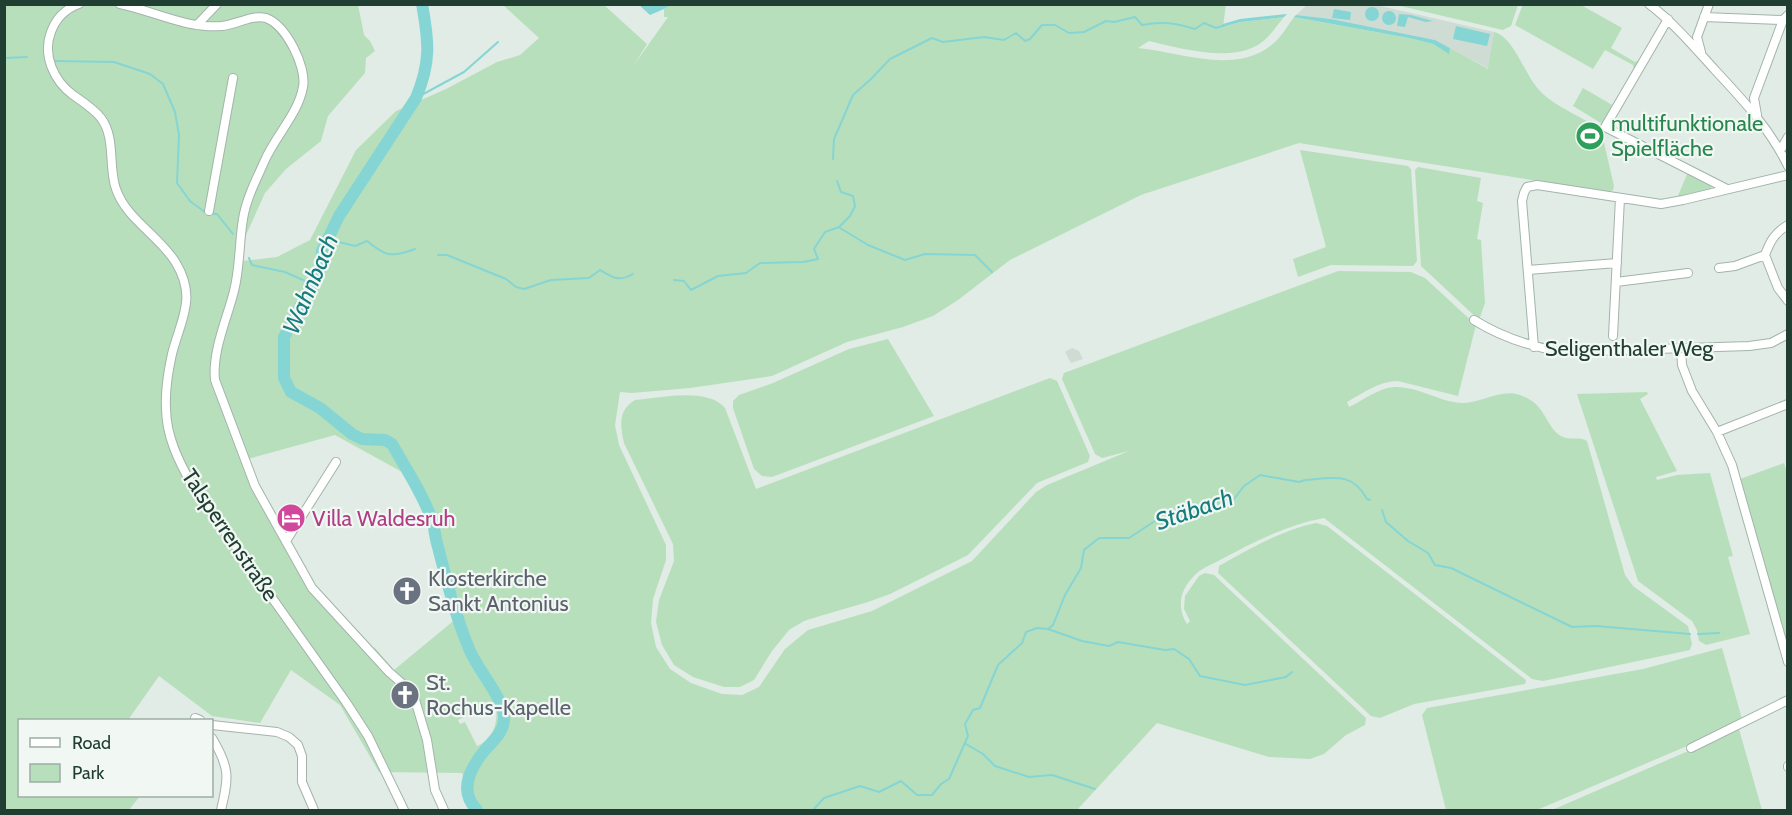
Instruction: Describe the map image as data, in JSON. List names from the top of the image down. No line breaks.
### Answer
{"streets":{"street":["Seligenthaler Weg","Talsperrenstraße"]},"water":["Wahnbach","Stäbach"],"places":{"sports":["multifunktionale Spielfläche"],"hotel":["Villa Waldesruh"],"church":["Klosterkirche Sankt Antonius","St. Rochus-Kapelle"]},"legend":["Road","Park"]}
